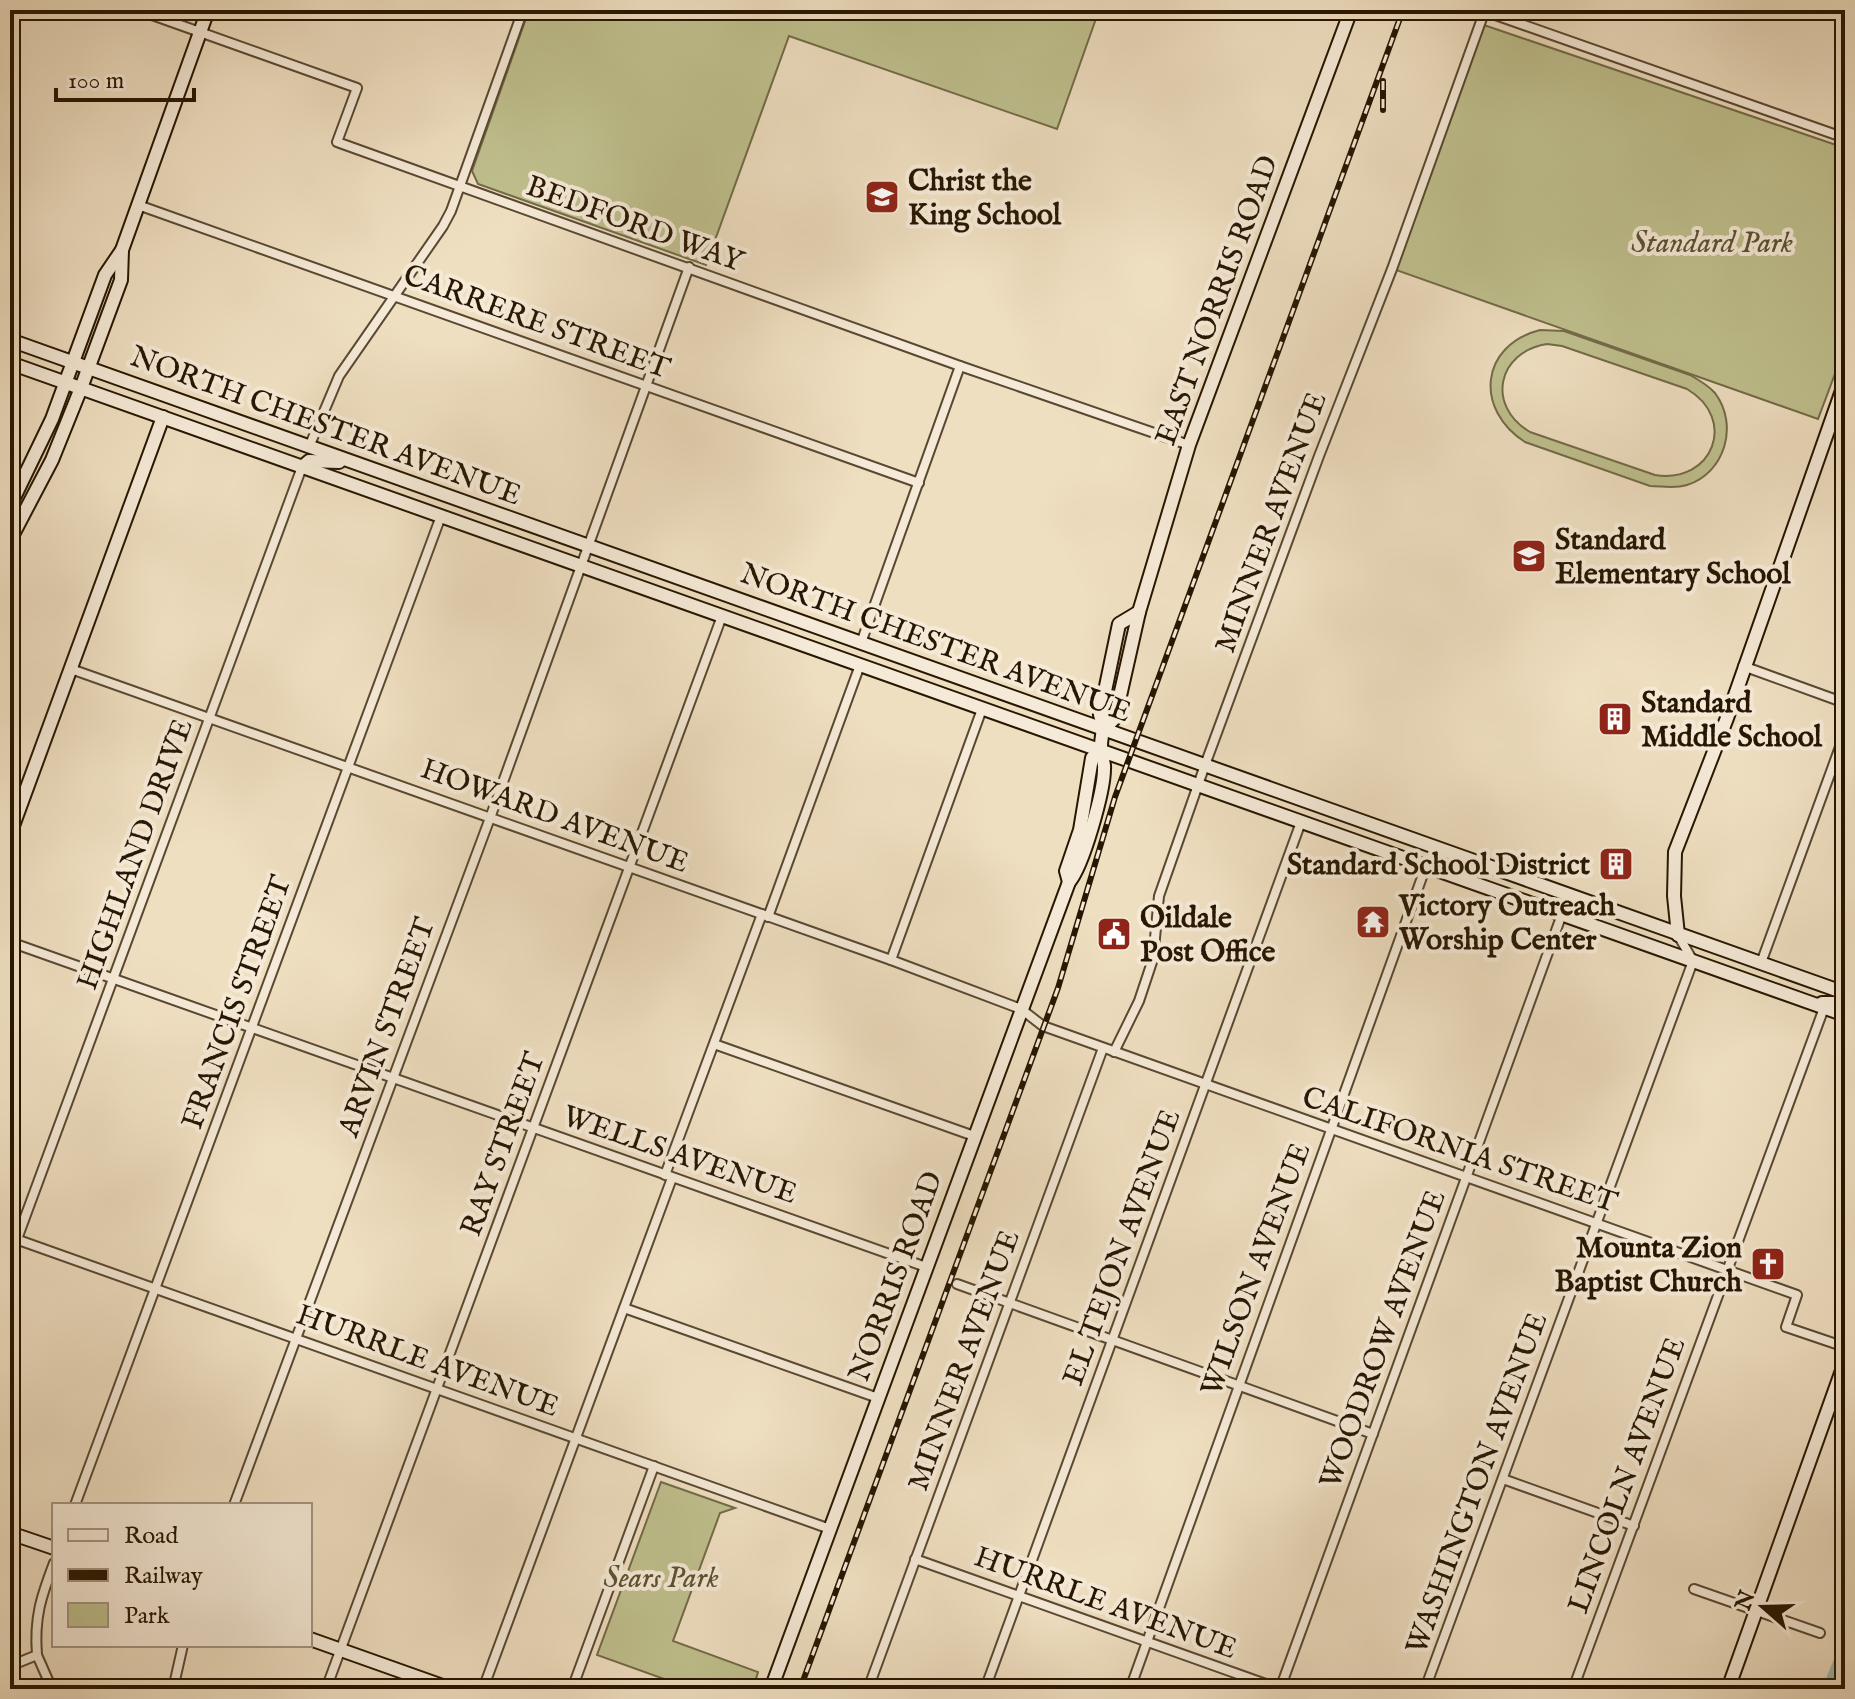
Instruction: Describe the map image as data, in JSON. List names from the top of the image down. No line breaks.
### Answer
{"streets":{"main road":["EAST NORRIS ROAD","NORTH CHESTER AVENUE","NORRIS ROAD"],"street":["BEDFORD WAY","CARRERE STREET","MINNER AVENUE","HOWARD AVENUE","HIGHLAND DRIVE","FRANCIS STREET","ARVIN STREET","RAY STREET","CALIFORNIA STREET","WELLS AVENUE","EL TEJON AVENUE","WILSON AVENUE","WOODROW AVENUE","HURRLE AVENUE","LINCOLN AVENUE","WASHINGTON AVENUE"]},"crossings":[["BEDFORD WAY","EAST NORRIS ROAD"],["BEDFORD WAY","ARVIN STREET"],["EAST NORRIS ROAD","NORTH CHESTER AVENUE"],["EAST NORRIS ROAD","NORRIS ROAD"],["CARRERE STREET","ARVIN STREET"],["NORTH CHESTER AVENUE","MINNER AVENUE"],["NORTH CHESTER AVENUE","HIGHLAND DRIVE"],["NORTH CHESTER AVENUE","FRANCIS STREET"],["NORTH CHESTER AVENUE","ARVIN STREET"],["NORTH CHESTER AVENUE","RAY STREET"],["NORTH CHESTER AVENUE","EL TEJON AVENUE"],["NORTH CHESTER AVENUE","WILSON AVENUE"],["NORTH CHESTER AVENUE","NORRIS ROAD"],["NORTH CHESTER AVENUE","WOODROW AVENUE"],["NORTH CHESTER AVENUE","LINCOLN AVENUE"],["NORTH CHESTER AVENUE","WASHINGTON AVENUE"],["MINNER AVENUE","CALIFORNIA STREET"],["MINNER AVENUE","HURRLE AVENUE"],["HOWARD AVENUE","HIGHLAND DRIVE"],["HOWARD AVENUE","FRANCIS STREET"],["HOWARD AVENUE","ARVIN STREET"],["HOWARD AVENUE","RAY STREET"],["HOWARD AVENUE","CALIFORNIA STREET"],["HOWARD AVENUE","NORRIS ROAD"],["HIGHLAND DRIVE","WELLS AVENUE"],["HIGHLAND DRIVE","HURRLE AVENUE"],["FRANCIS STREET","WELLS AVENUE"],["FRANCIS STREET","HURRLE AVENUE"],["ARVIN STREET","WELLS AVENUE"],["ARVIN STREET","HURRLE AVENUE"],["RAY STREET","WELLS AVENUE"],["RAY STREET","HURRLE AVENUE"],["CALIFORNIA STREET","EL TEJON AVENUE"],["CALIFORNIA STREET","WILSON AVENUE"],["CALIFORNIA STREET","NORRIS ROAD"],["CALIFORNIA STREET","WOODROW AVENUE"],["CALIFORNIA STREET","LINCOLN AVENUE"],["CALIFORNIA STREET","WASHINGTON AVENUE"],["WELLS AVENUE","NORRIS ROAD"],["EL TEJON AVENUE","HURRLE AVENUE"],["WILSON AVENUE","HURRLE AVENUE"],["NORRIS ROAD","HURRLE AVENUE"],["WOODROW AVENUE","HURRLE AVENUE"]],"parks":["Standard Park","Sears Park"],"places":{"school or university":["Christ the King School","Standard Elementary School"],"building":["Standard Middle School","Standard School District"],"temple":["Victory Outreach Worship Center"],"public building":["Oildale Post Office"],"church":["Mounta Zion Baptist Church"]},"legend":["Road","Railway","Park"],"scale_bar":"100 m","north":"left"}
